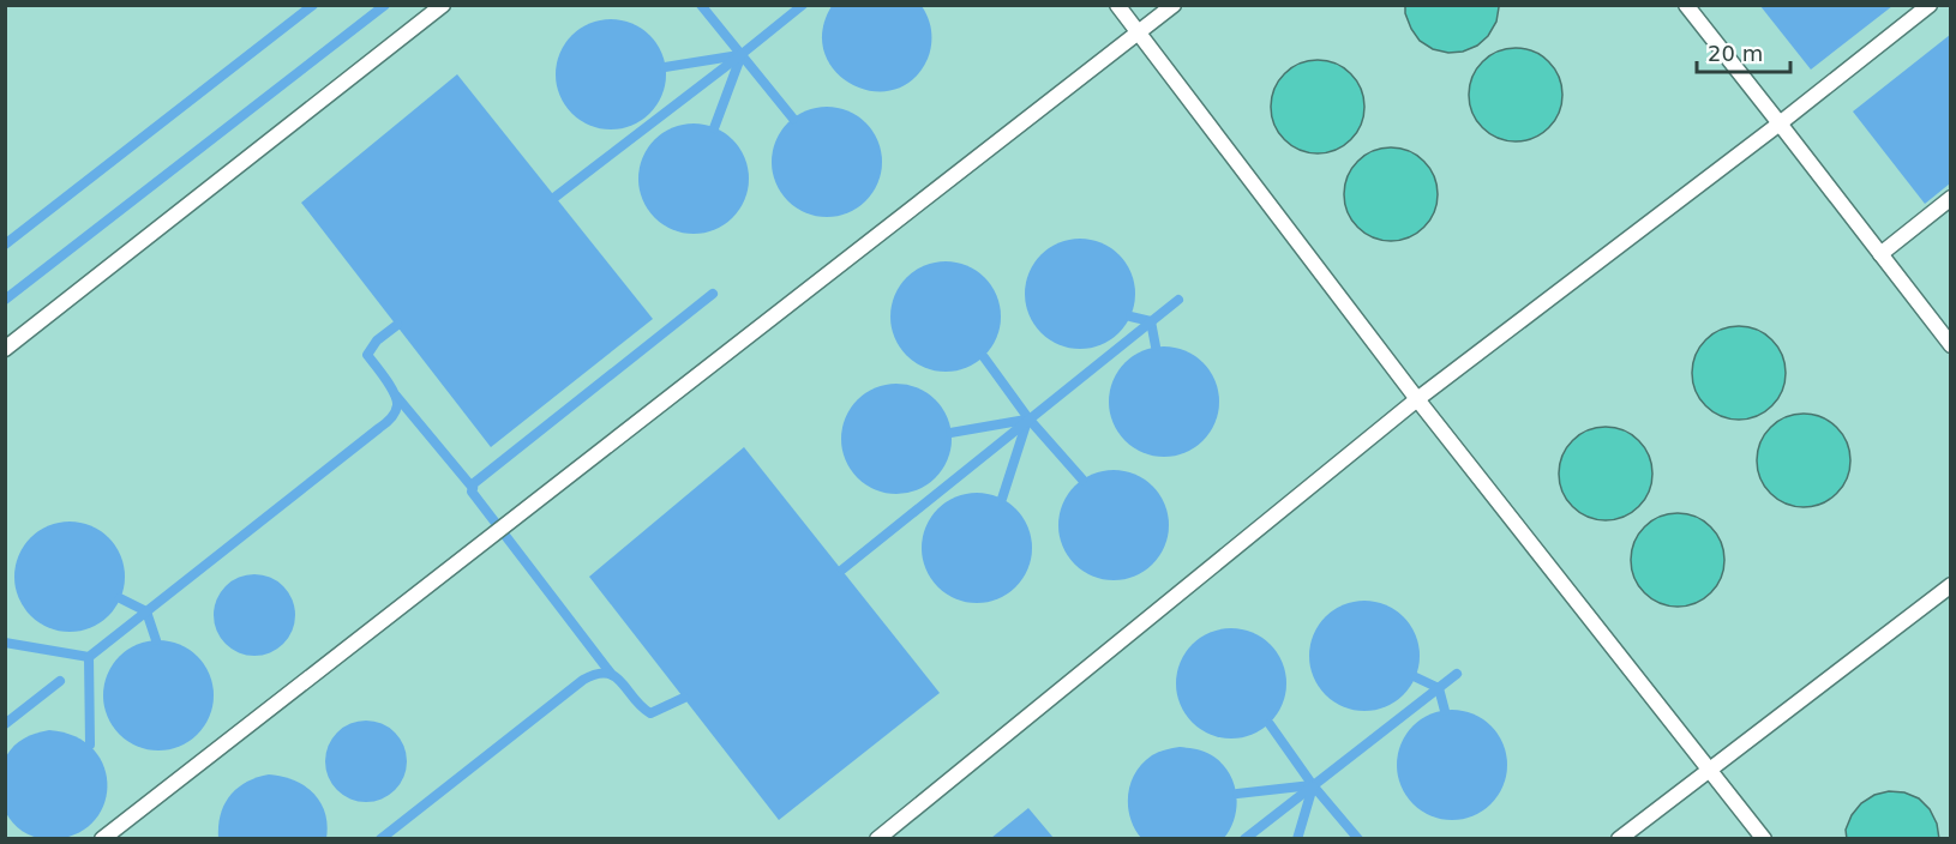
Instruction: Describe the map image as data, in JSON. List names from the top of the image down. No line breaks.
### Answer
{"scale_bar":"20 m"}
